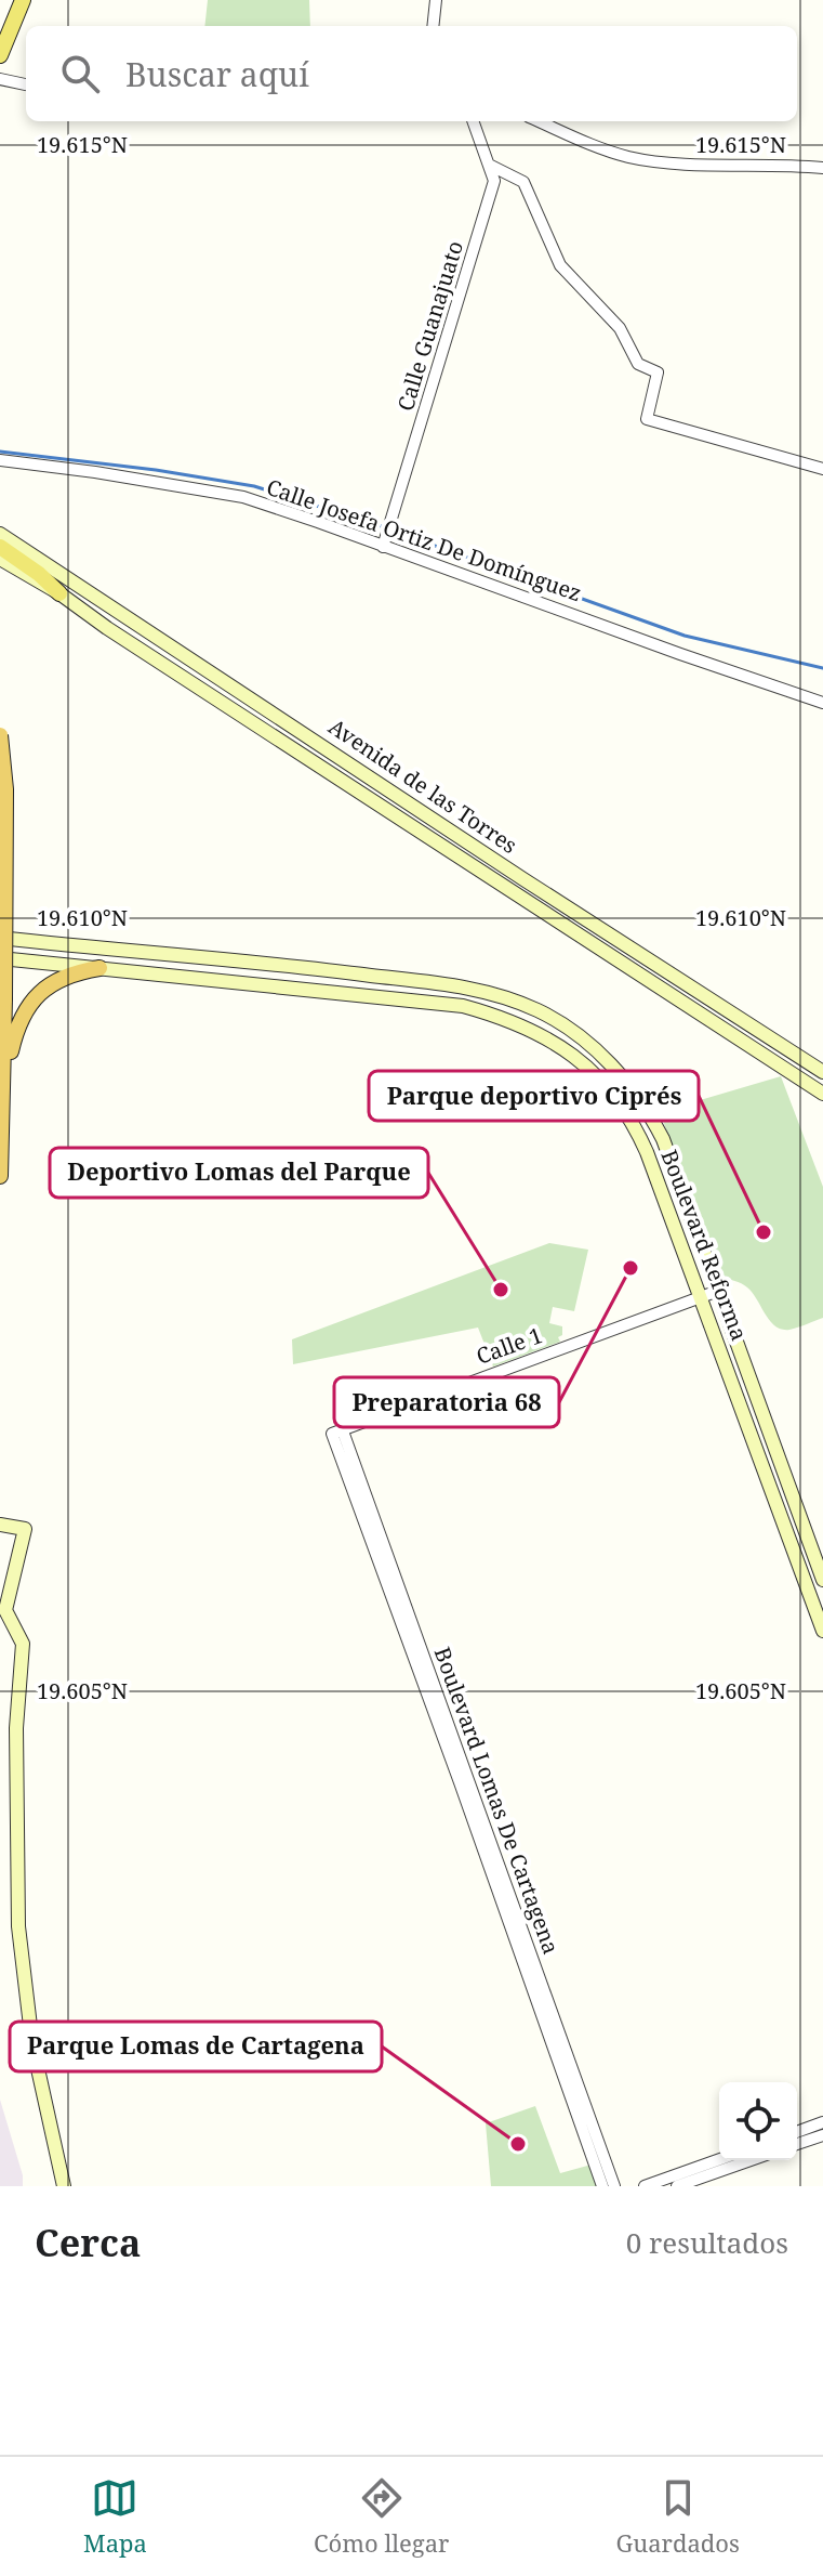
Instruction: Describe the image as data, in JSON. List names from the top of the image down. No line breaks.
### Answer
{"streets":{"main road":["Avenida de las Torres","Boulevard Reforma"],"street":["Calle Guanajuato","Calle Josefa Ortiz De Domínguez","Calle 1","Boulevard Lomas De Cartagena"]},"crossings":[["Calle Guanajuato","Calle Josefa Ortiz De Domínguez"],["Boulevard Reforma","Calle 1"],["Calle 1","Boulevard Lomas De Cartagena"]],"places":["Parque deportivo Ciprés","Preparatoria 68","Deportivo Lomas del Parque","Parque Lomas de Cartagena"],"page":{"search":"Buscar aquí","heading":["Cerca","0 resultados"],"nav":["Mapa","Cómo llegar","Guardados"]},"coordinates":["19.615°N","19.610°N","19.605°N"]}
